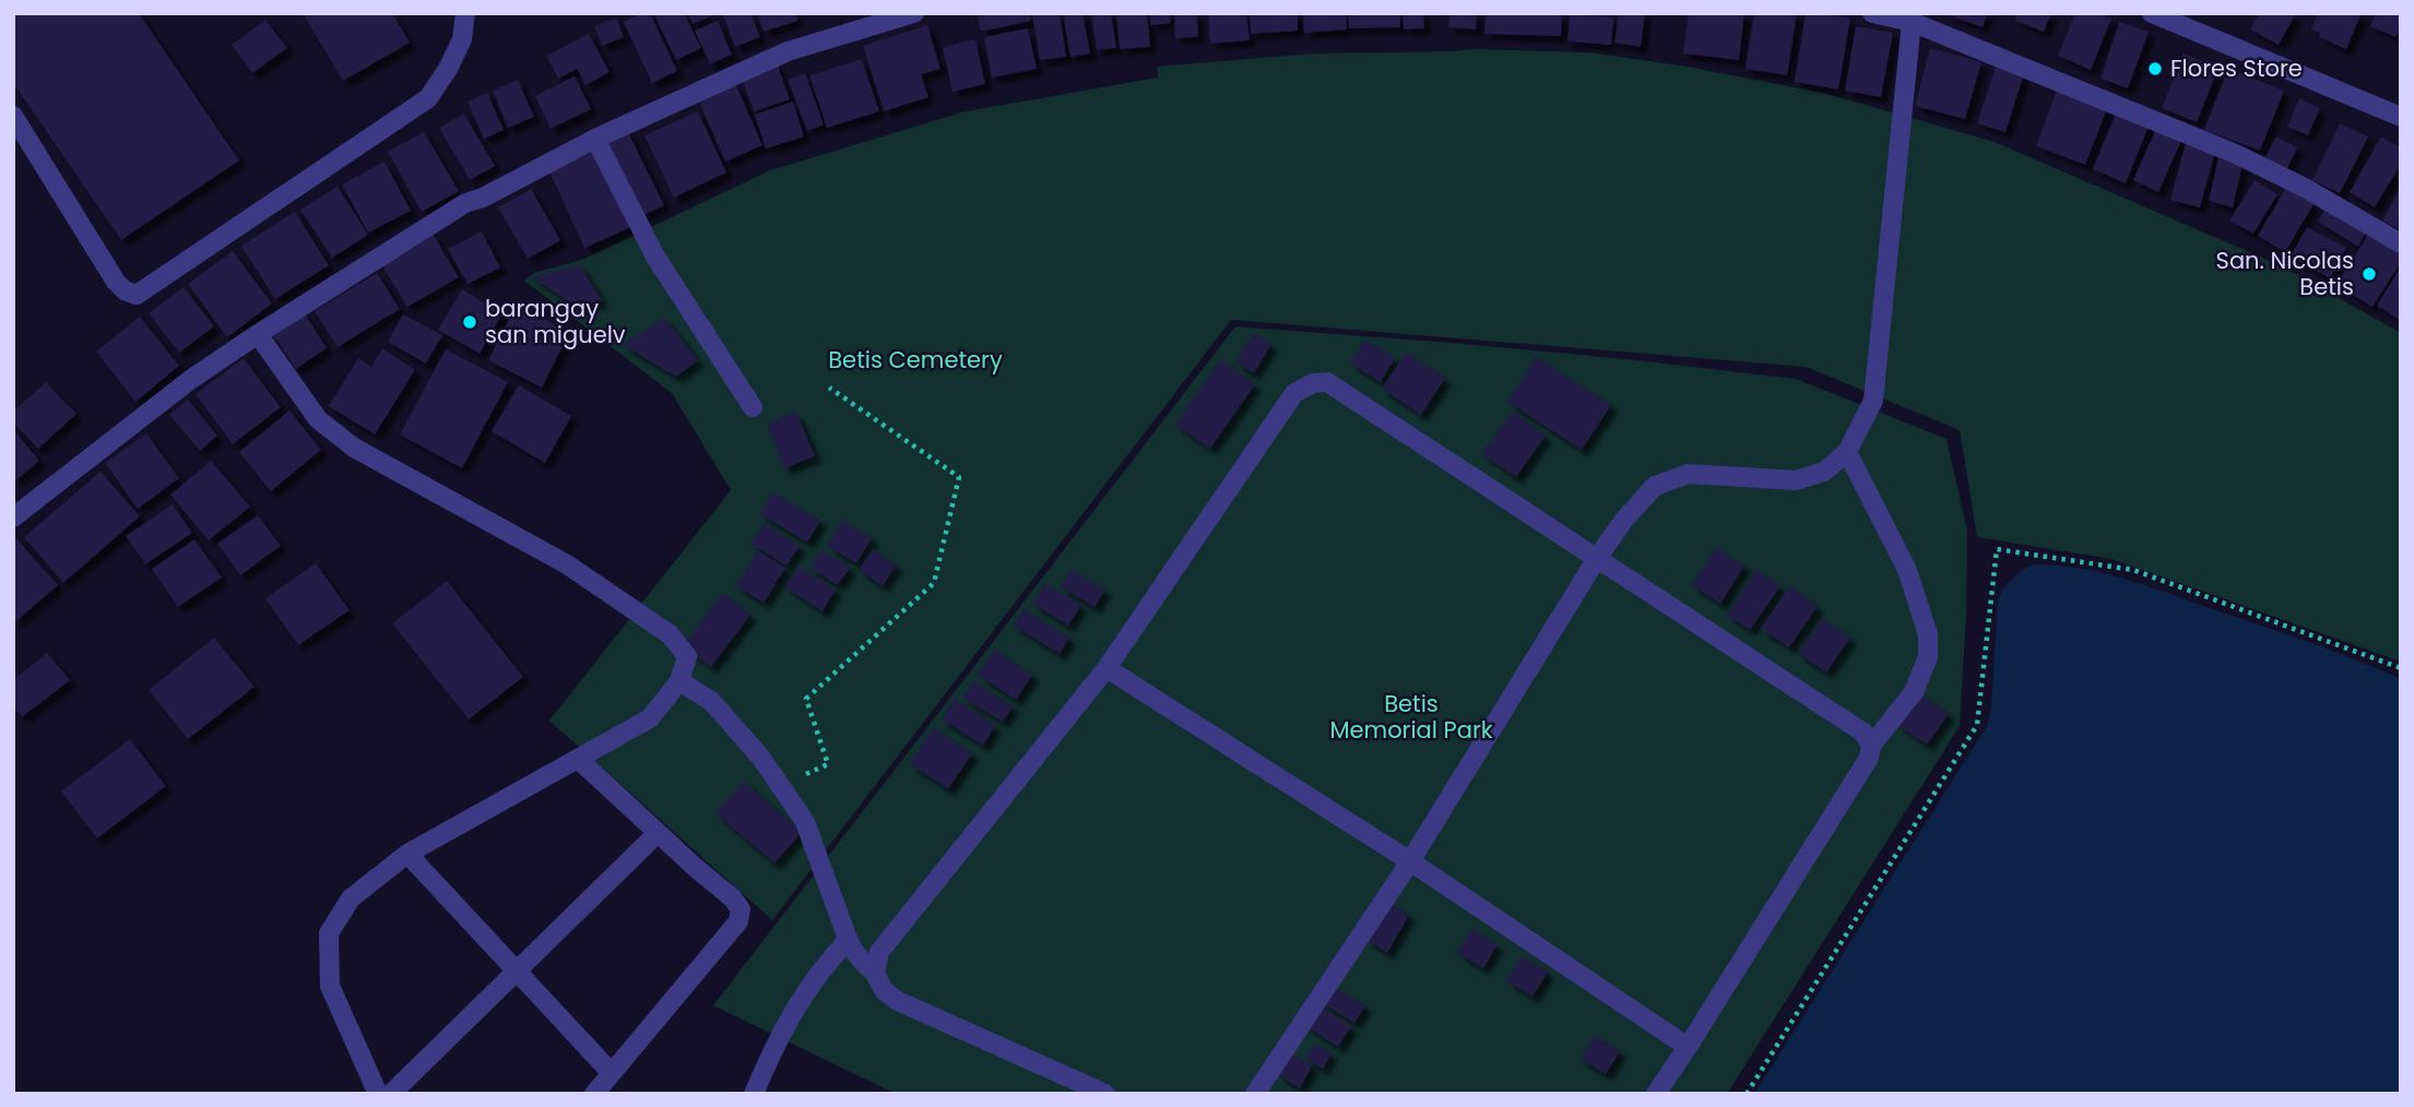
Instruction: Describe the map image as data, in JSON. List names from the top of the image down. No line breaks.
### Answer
{"parks":["Betis Cemetery","Betis Memorial Park"],"places":["Flores Store","San. Nicolas Betis","barangay san miguelv"]}
